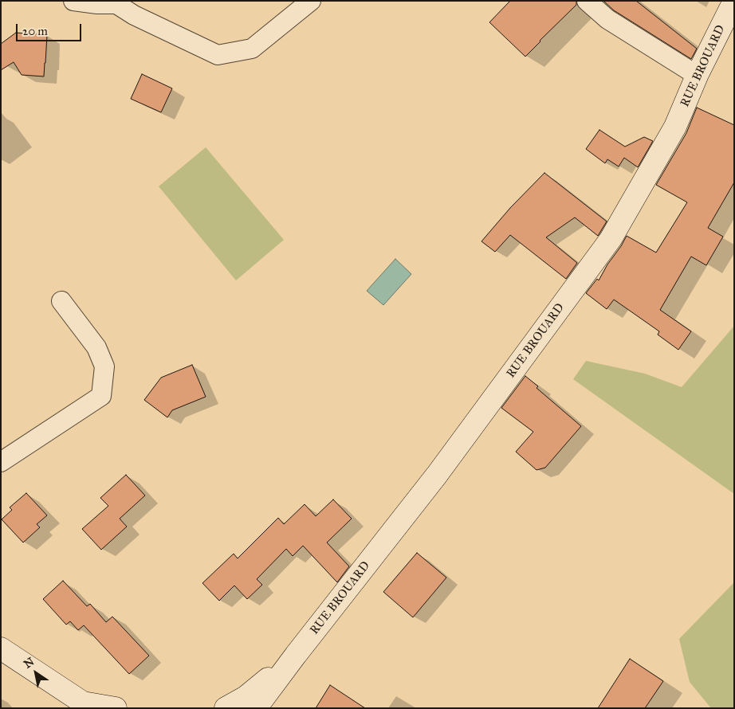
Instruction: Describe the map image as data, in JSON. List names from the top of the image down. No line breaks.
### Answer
{"streets":{"street":["RUE BROUARD"]},"scale_bar":"20 m","north":"top left"}
